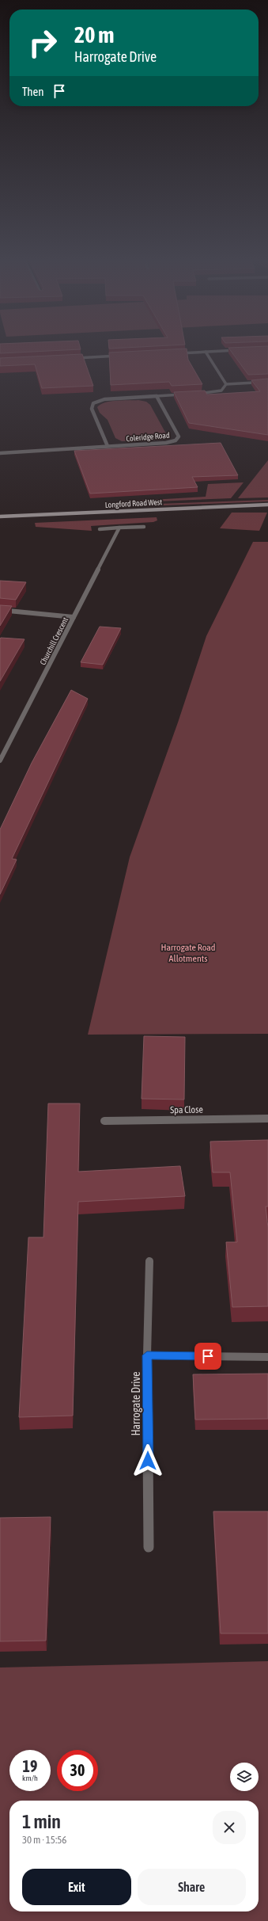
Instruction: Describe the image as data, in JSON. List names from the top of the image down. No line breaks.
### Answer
{"streets":{"street":["Coleridge Road","Longford Road West","Churchill Crescent","Spa Close","Harrogate Drive"]},"parks":["Harrogate Road Allotments"],"page":{"turn":["20 m","Harrogate Drive"],"then":"Then","speed":"19 km/h","limit":"30","heading":["1 min","30 m · 15:56"],"buttons":["Exit","Share"]}}
